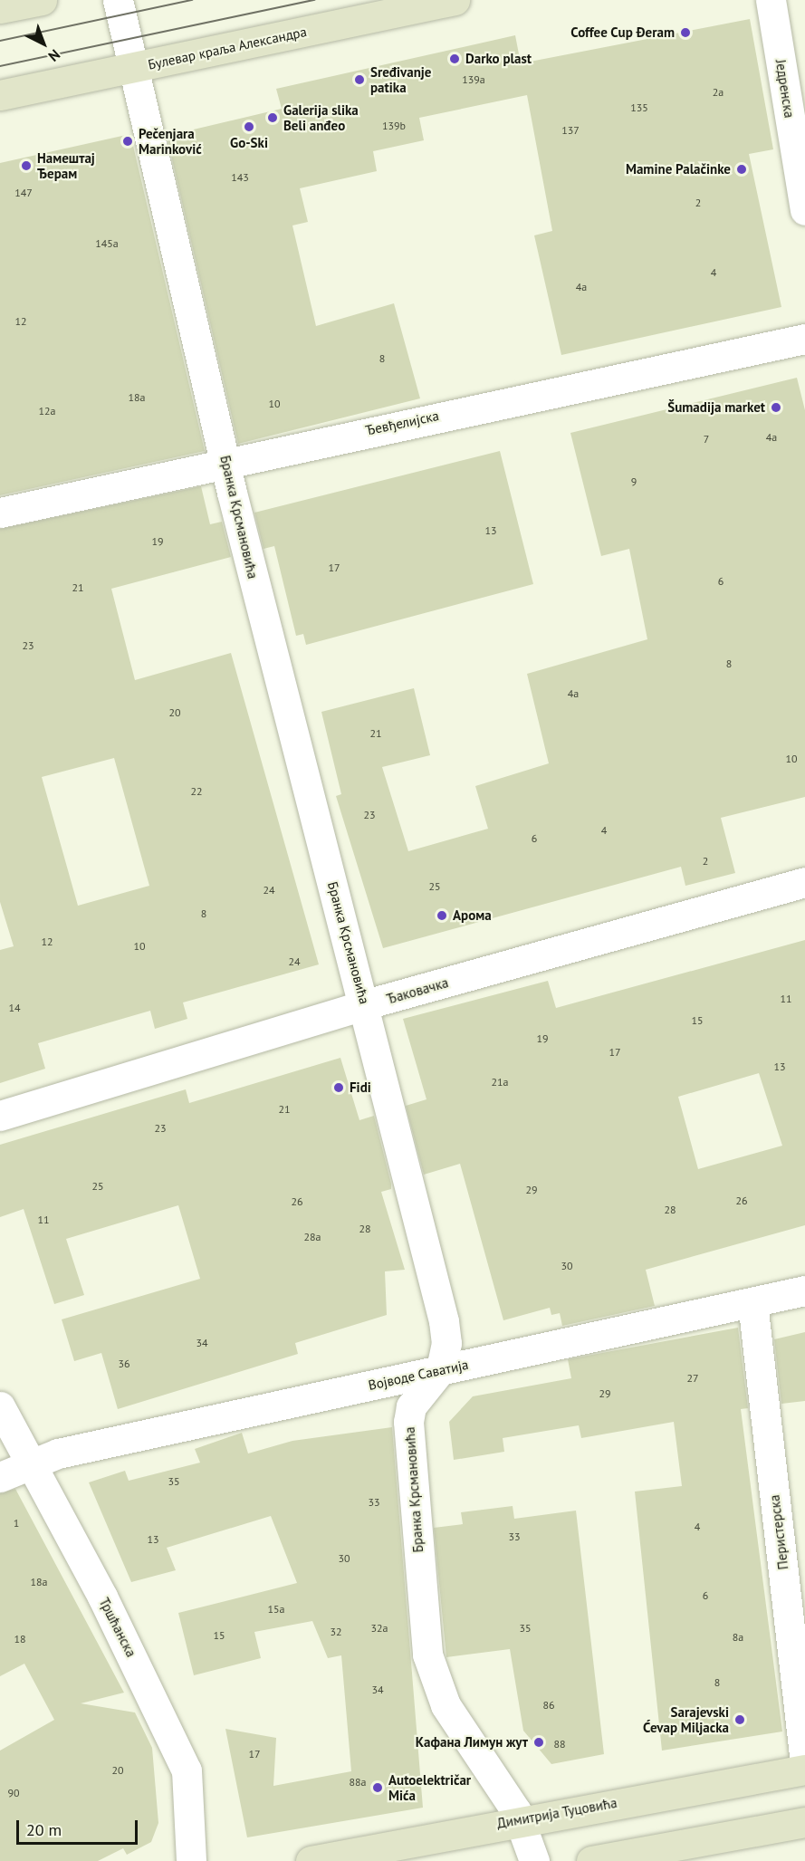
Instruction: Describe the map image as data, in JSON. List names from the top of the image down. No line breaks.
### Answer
{"streets":{"main road":["Булевар краља Александра","Димитрија Туцовића"],"street":["Једренска","Ђевђелијска","Бранка Крсмановића","Ђаковачка","Војводе Саватија","Перистерска","Тршћанска"]},"crossings":[["Булевар краља Александра","Бранка Крсмановића"],["Ђевђелијска","Бранка Крсмановића"],["Бранка Крсмановића","Ђаковачка"],["Бранка Крсмановића","Војводе Саватија"],["Бранка Крсмановића","Димитрија Туцовића"],["Војводе Саватија","Перистерска"],["Војводе Саватија","Тршћанска"]],"places":["Coffee Cup Đeram","Darko plast","Sređivanje patika","Galerija slika Beli anđeo","Go-Ski","Pečenjara Marinković","Намештај Ђерам","Mamine Palačinke","Šumadija market","Арома","Fidi","Sarajevski Ćevap Miljacka","Кафана Лимун жут","Autoelektričar Mića"],"house_numbers":["139a","2a","135","139b","137","143","147","2","145a","4","4a","12","8","18a","10","12a","4a","7","9","13","19","17","6","21","23","8","4a","20","21","10","22","23","4","6","2","25","24","8","12","10","24","11","14","15","19","17","13","21a","21","23","25","29","26","26","28","11","28","28a","30","34","36","27","29","35","33","1","4","33","13","30","18a","6","15a","32a","35","32","15","8a","18","8","34","86","88","17","20","88a","90"],"scale_bar":"20 m","north":"bottom right"}
